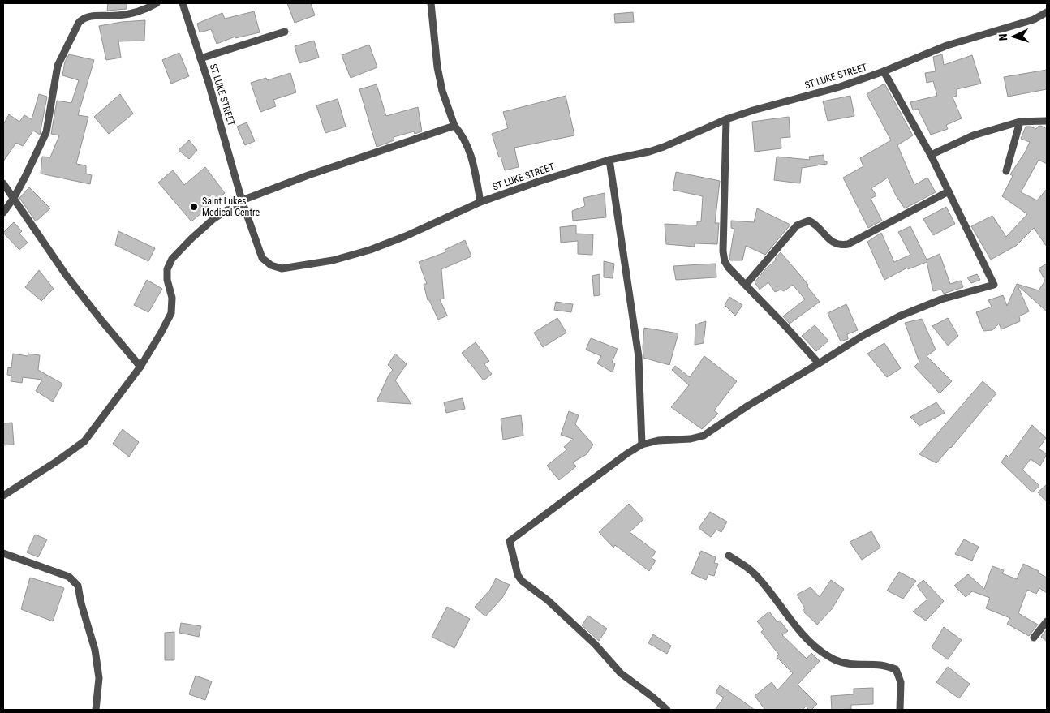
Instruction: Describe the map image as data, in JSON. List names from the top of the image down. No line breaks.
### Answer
{"streets":{"street":["ST LUKE STREET"]},"places":["Saint Lukes Medical Centre"],"north":"left"}
